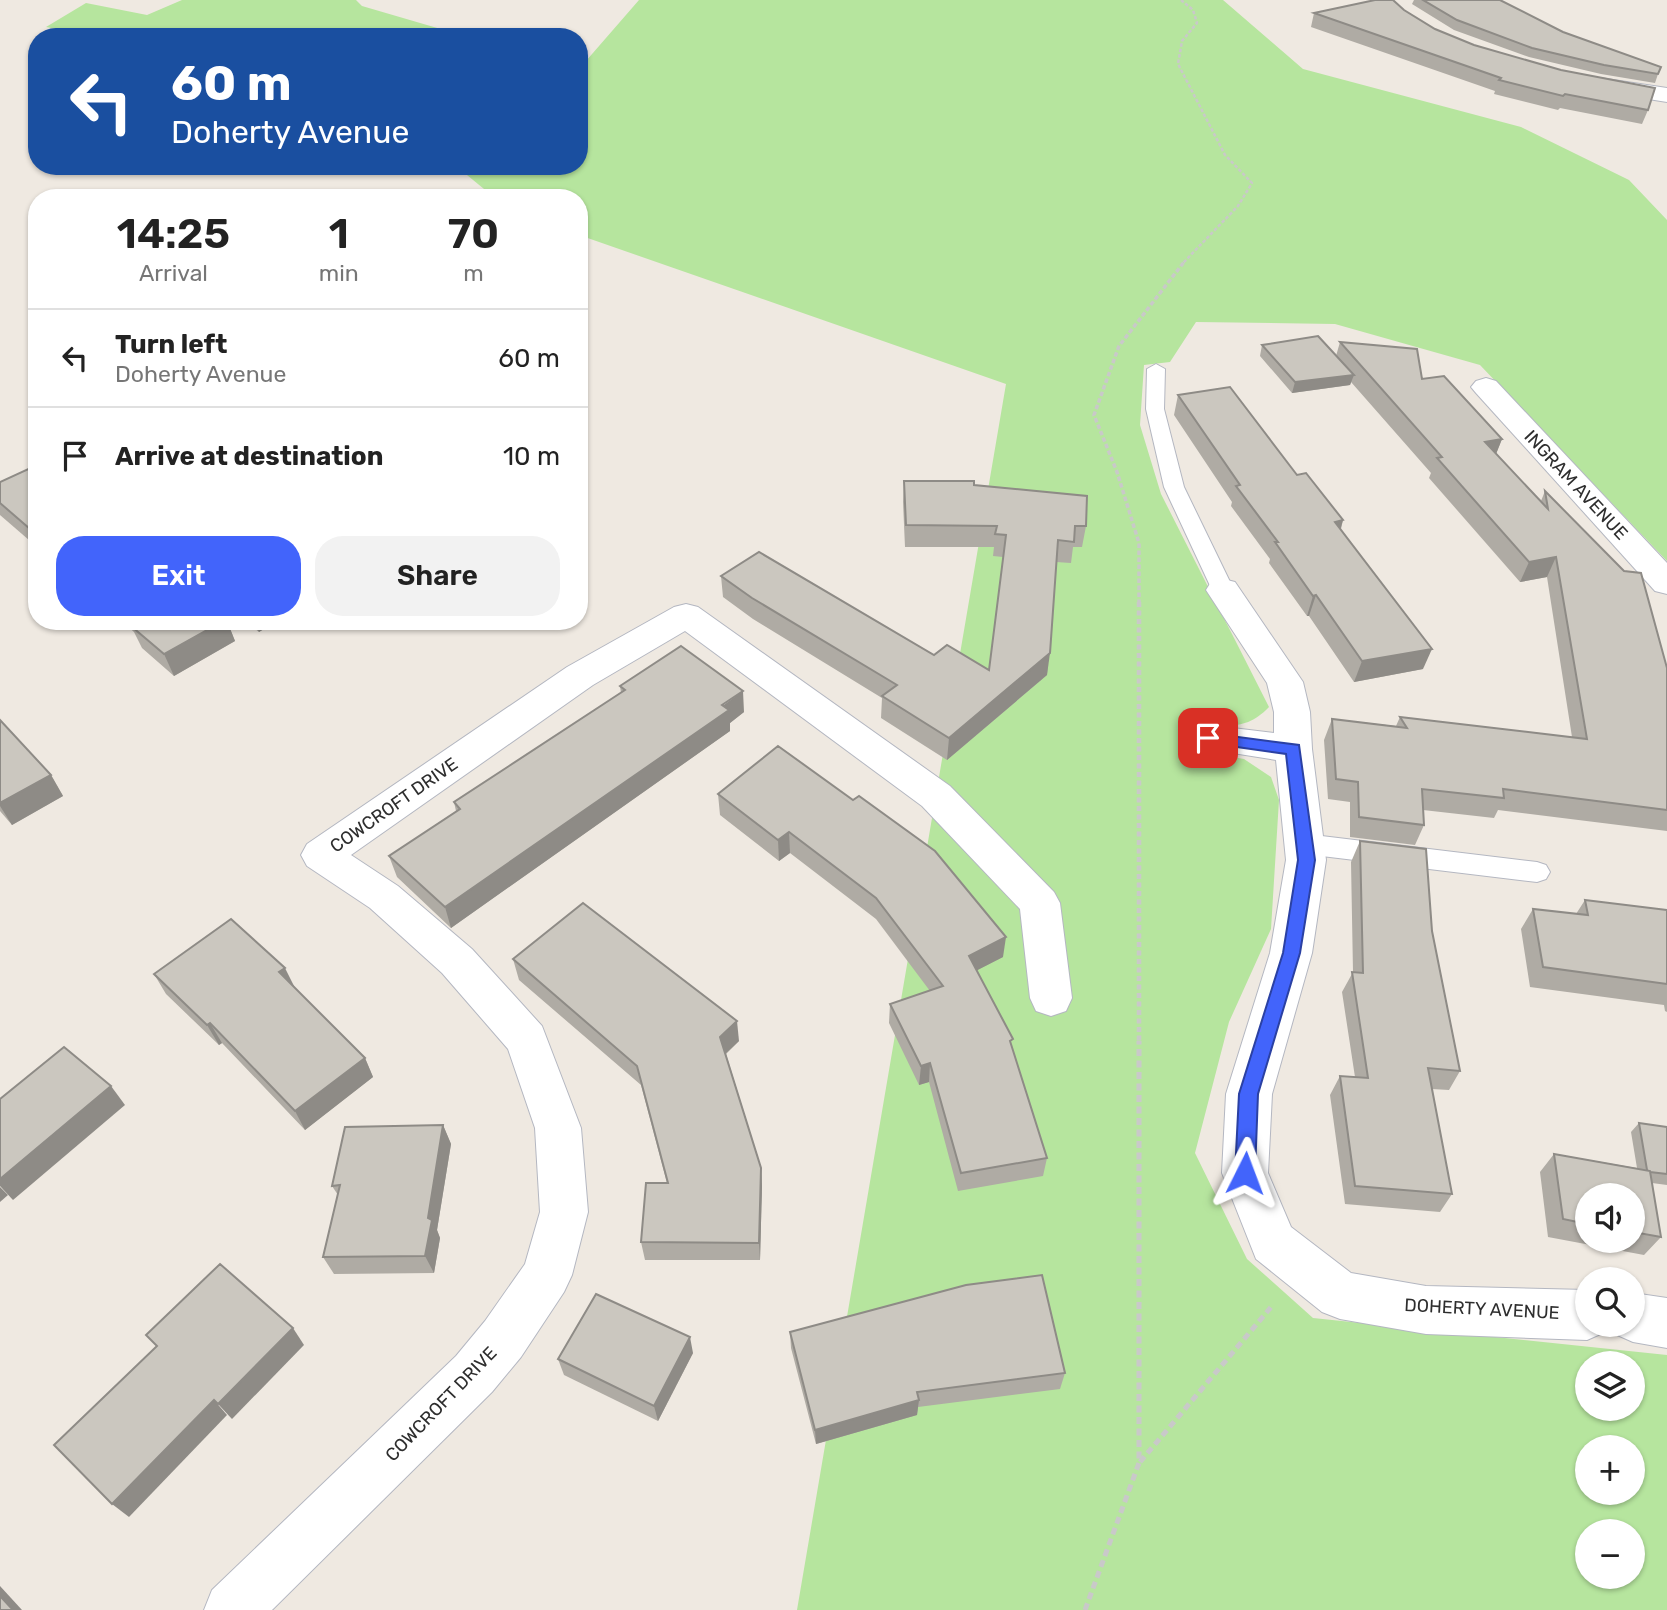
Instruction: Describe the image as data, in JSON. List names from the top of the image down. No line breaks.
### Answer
{"streets":{"street":["INGRAM AVENUE","COWCROFT DRIVE","DOHERTY AVENUE"]},"page":{"turn":["60 m","Doherty Avenue"],"eta":["14:25","Arrival","1","min","70","m"],"list":[{"name":"Turn left","note":"Doherty Avenue","value":"60 m"},{"name":"Arrive at destination","value":"10 m"}],"buttons":["Exit","Share"],"map_buttons":["+","−"]}}
